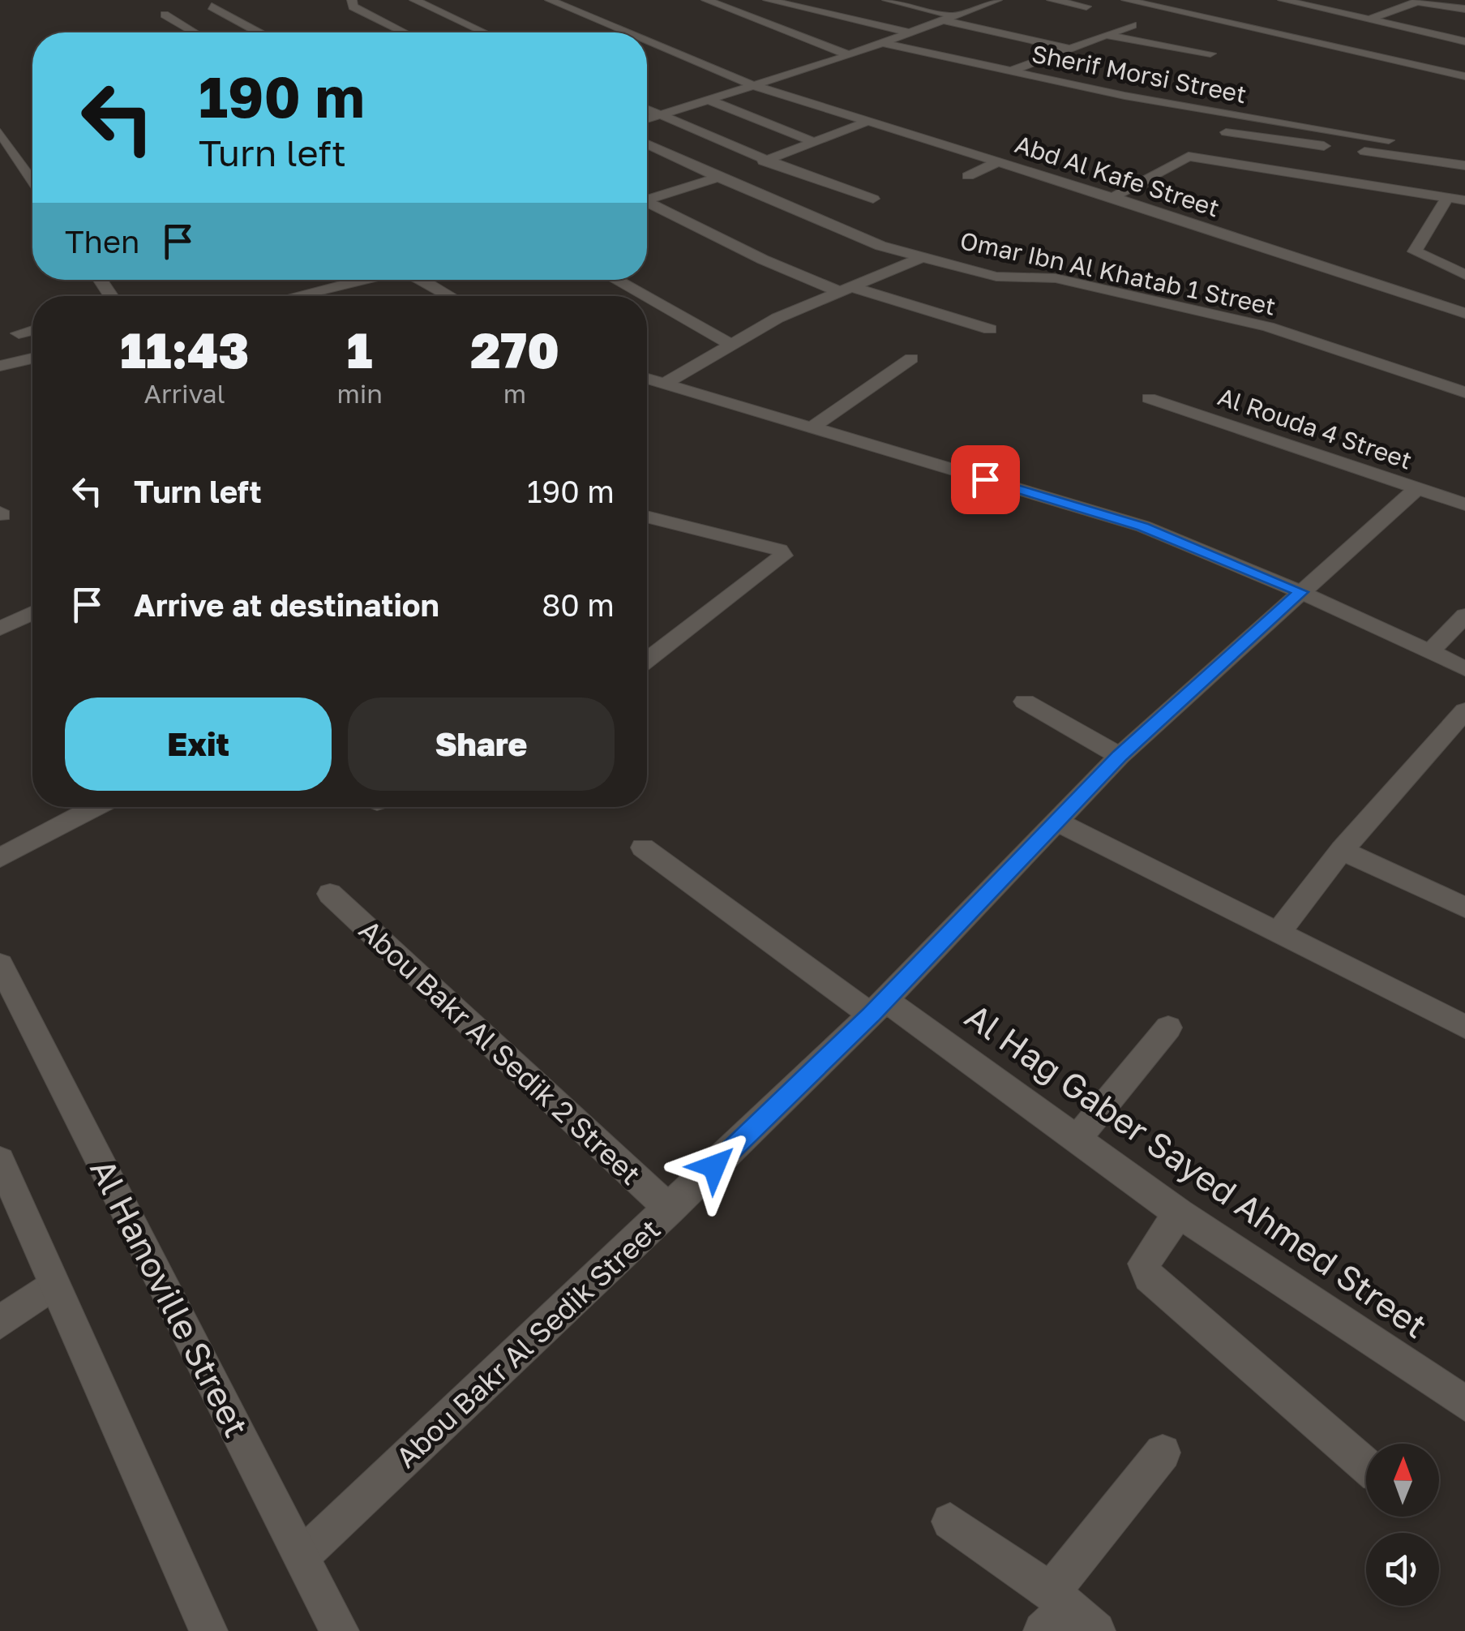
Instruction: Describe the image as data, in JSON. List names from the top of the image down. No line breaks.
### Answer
{"streets":{"street":["Sherif Morsi Street","Abd Al Kafe Street","Omar Ibn Al Khatab 1 Street","Al Rouda 4 Street","Abou Bakr Al Sedik 2 Street","Al Hag Gaber Sayed Ahmed Street","Al Hanoville Street","Abou Bakr Al Sedik Street"]},"crossings":[["Al Rouda 4 Street","Abou Bakr Al Sedik Street"],["Abou Bakr Al Sedik 2 Street","Abou Bakr Al Sedik Street"],["Al Hag Gaber Sayed Ahmed Street","Abou Bakr Al Sedik Street"],["Al Hanoville Street","Abou Bakr Al Sedik Street"]],"north":"top","page":{"turn":["190 m","Turn left"],"then":"Then","eta":["11:43","Arrival","1","min","270","m"],"list":[{"name":"Turn left","value":"190 m"},{"name":"Arrive at destination","value":"80 m"}],"buttons":["Exit","Share"]}}
